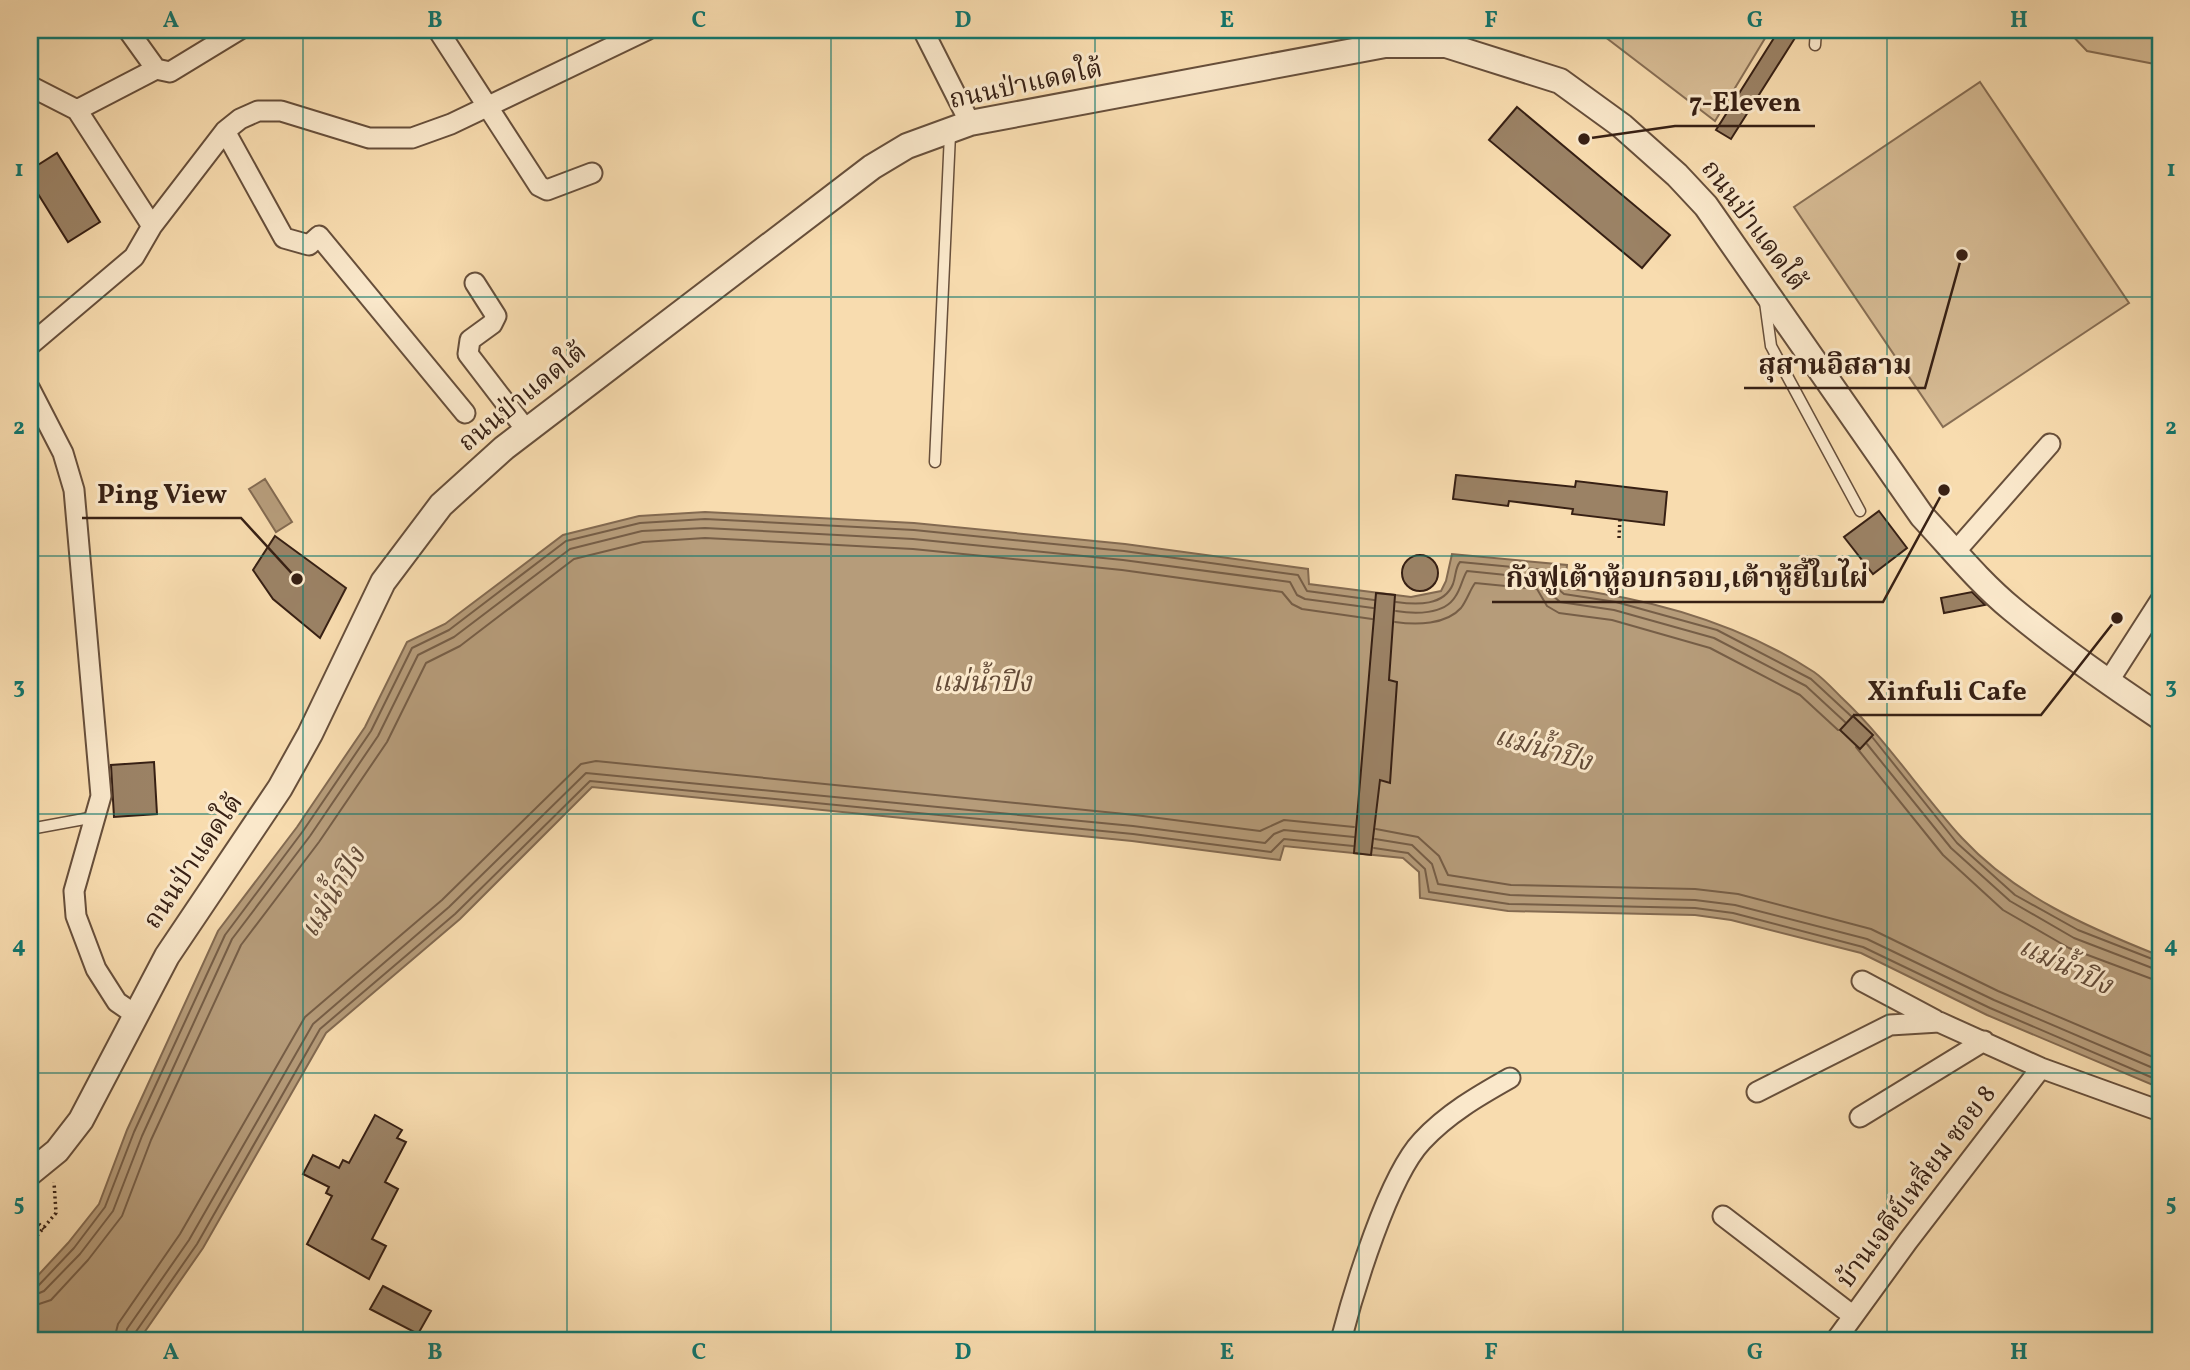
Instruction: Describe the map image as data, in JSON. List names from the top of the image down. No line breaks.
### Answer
{"streets":{"street":["ถนนป่าแดดใต้","บ้านเจดีย์เหลี่ยม ซอย 8"]},"water":["แม่น้ำปิง"],"places":["7-Eleven","สุสานอิสลาม","กังฟูเต้าหู้อบกรอบ,เต้าหู้ยี้ใบไผ่","Ping View","Xinfuli Cafe"],"grid":{"columns":["A","B","C","D","E","F","G","H"],"rows":["1","2","3","4","5"]}}
